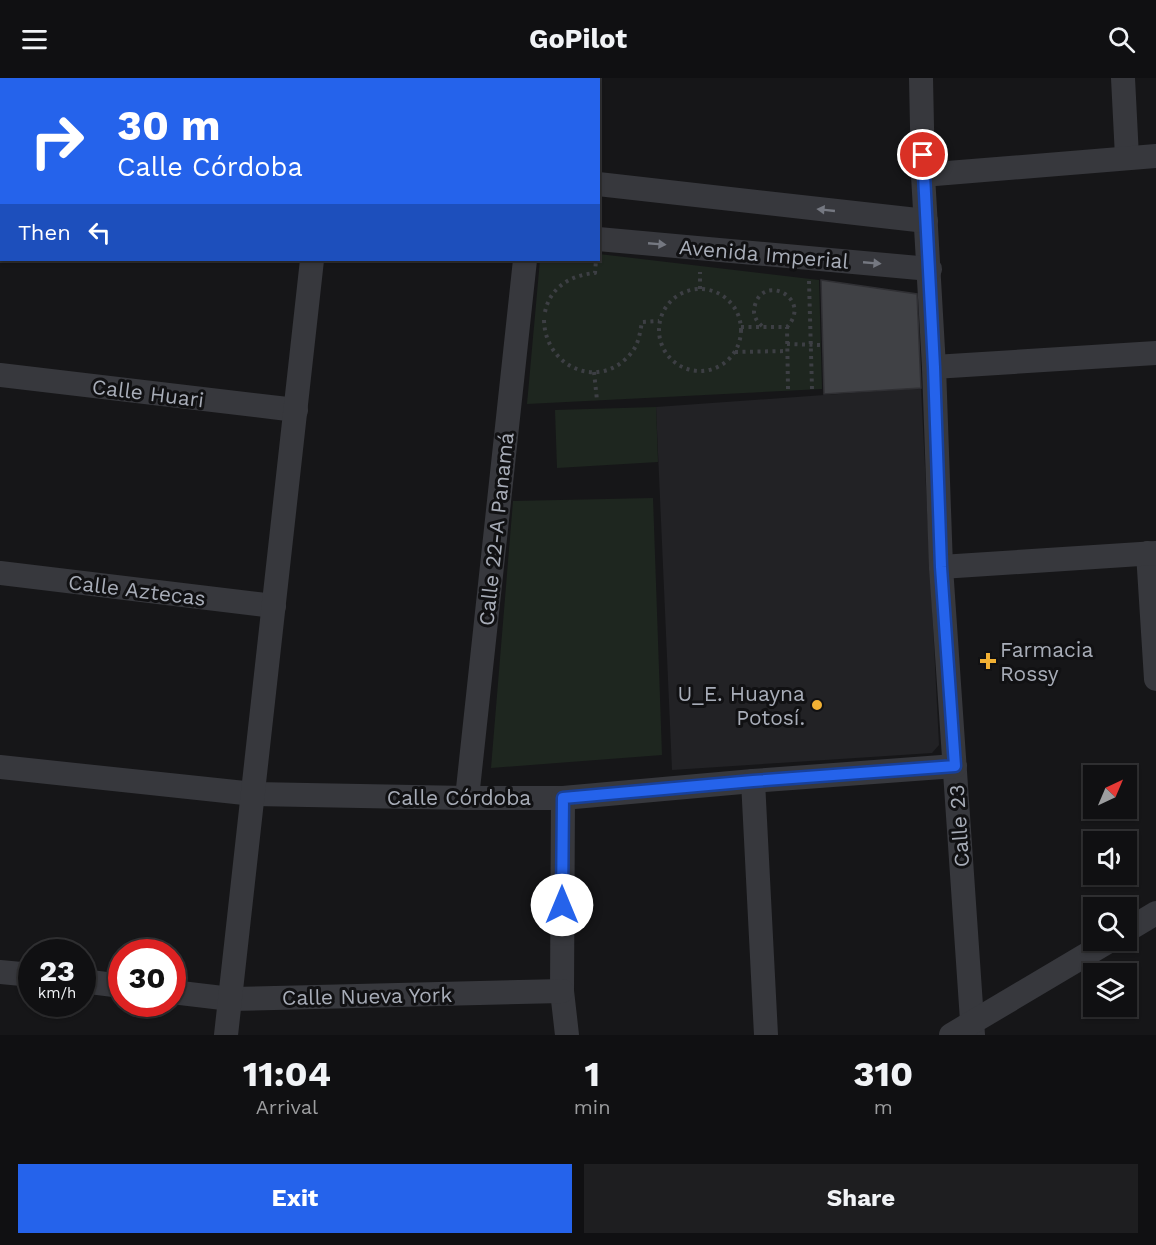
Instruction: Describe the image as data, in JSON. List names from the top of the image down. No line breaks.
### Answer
{"streets":{"street":["Avenida Imperial","Calle Huari","Calle 22-A Panamá","Calle Aztecas","Calle Córdoba","Calle 23","Calle Nueva York"]},"crossings":[["Avenida Imperial","Calle 23"],["Calle 22-A Panamá","Calle Córdoba"],["Calle Córdoba","Calle 23"]],"places":{"health":["Farmacia Rossy"],"other":["U_E. Huayna Potosí."]},"north":"top right","page":{"header":"GoPilot","turn":["30 m","Calle Córdoba"],"then":"Then","speed":"23 km/h","limit":"30","eta":["11:04","Arrival","1","min","310","m"],"buttons":["Exit","Share"]}}
